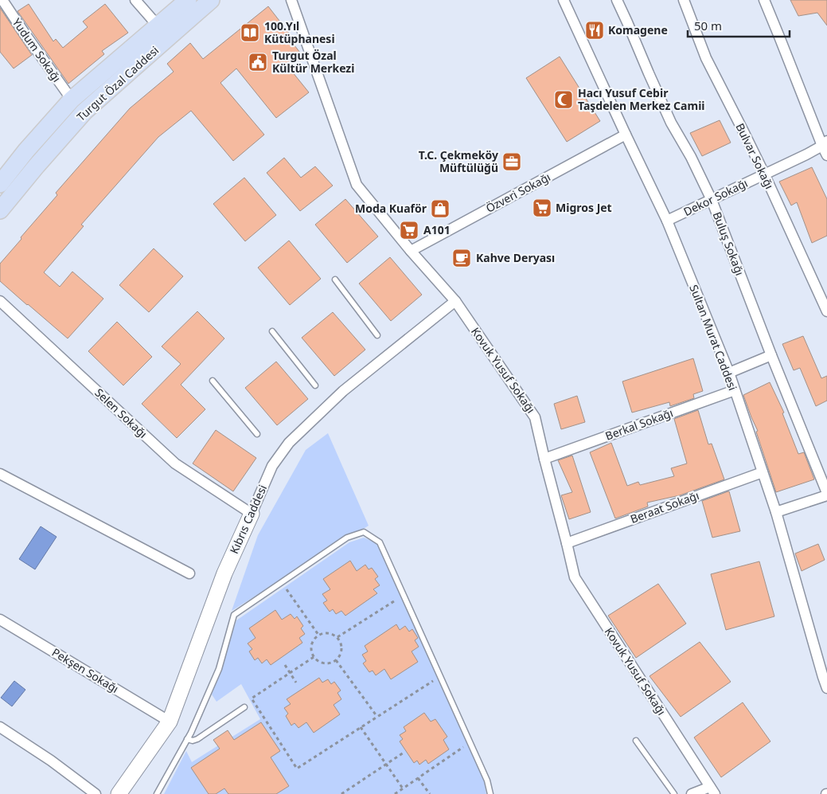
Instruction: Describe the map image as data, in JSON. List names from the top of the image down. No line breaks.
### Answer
{"streets":{"main road":["Turgut Özal Caddesi"],"street":["Yudum Sokağı","Bulvar Sokağı","Özveri Sokağı","Dekor Sokağı","Buluş Sokağı","Sultan Murat Caddesi","Kovuk Yusuf Sokağı","Selen Sokağı","Berkal Sokağı","Beraat Sokağı","Kıbrıs Caddesi","Pekşen Sokağı"]},"crossings":[["Yudum Sokağı","Turgut Özal Caddesi"],["Bulvar Sokağı","Dekor Sokağı"],["Özveri Sokağı","Sultan Murat Caddesi"],["Özveri Sokağı","Kovuk Yusuf Sokağı"],["Dekor Sokağı","Buluş Sokağı"],["Dekor Sokağı","Sultan Murat Caddesi"],["Sultan Murat Caddesi","Berkal Sokağı"],["Sultan Murat Caddesi","Beraat Sokağı"],["Kovuk Yusuf Sokağı","Berkal Sokağı"],["Kovuk Yusuf Sokağı","Beraat Sokağı"],["Kovuk Yusuf Sokağı","Kıbrıs Caddesi"],["Selen Sokağı","Kıbrıs Caddesi"],["Kıbrıs Caddesi","Pekşen Sokağı"]],"places":{"restaurant":["Komagene"],"library":["100.Yıl Kütüphanesi"],"public building":["Turgut Özal Kültür Merkezi"],"mosque":["Hacı Yusuf Cebir Taşdelen Merkez Camii"],"office":["T.C. Çekmeköy Müftülüğü"],"supermarket":["Migros Jet","A101"],"shop":["Moda Kuaför"],"cafe":["Kahve Deryası"]},"scale_bar":"50 m"}
